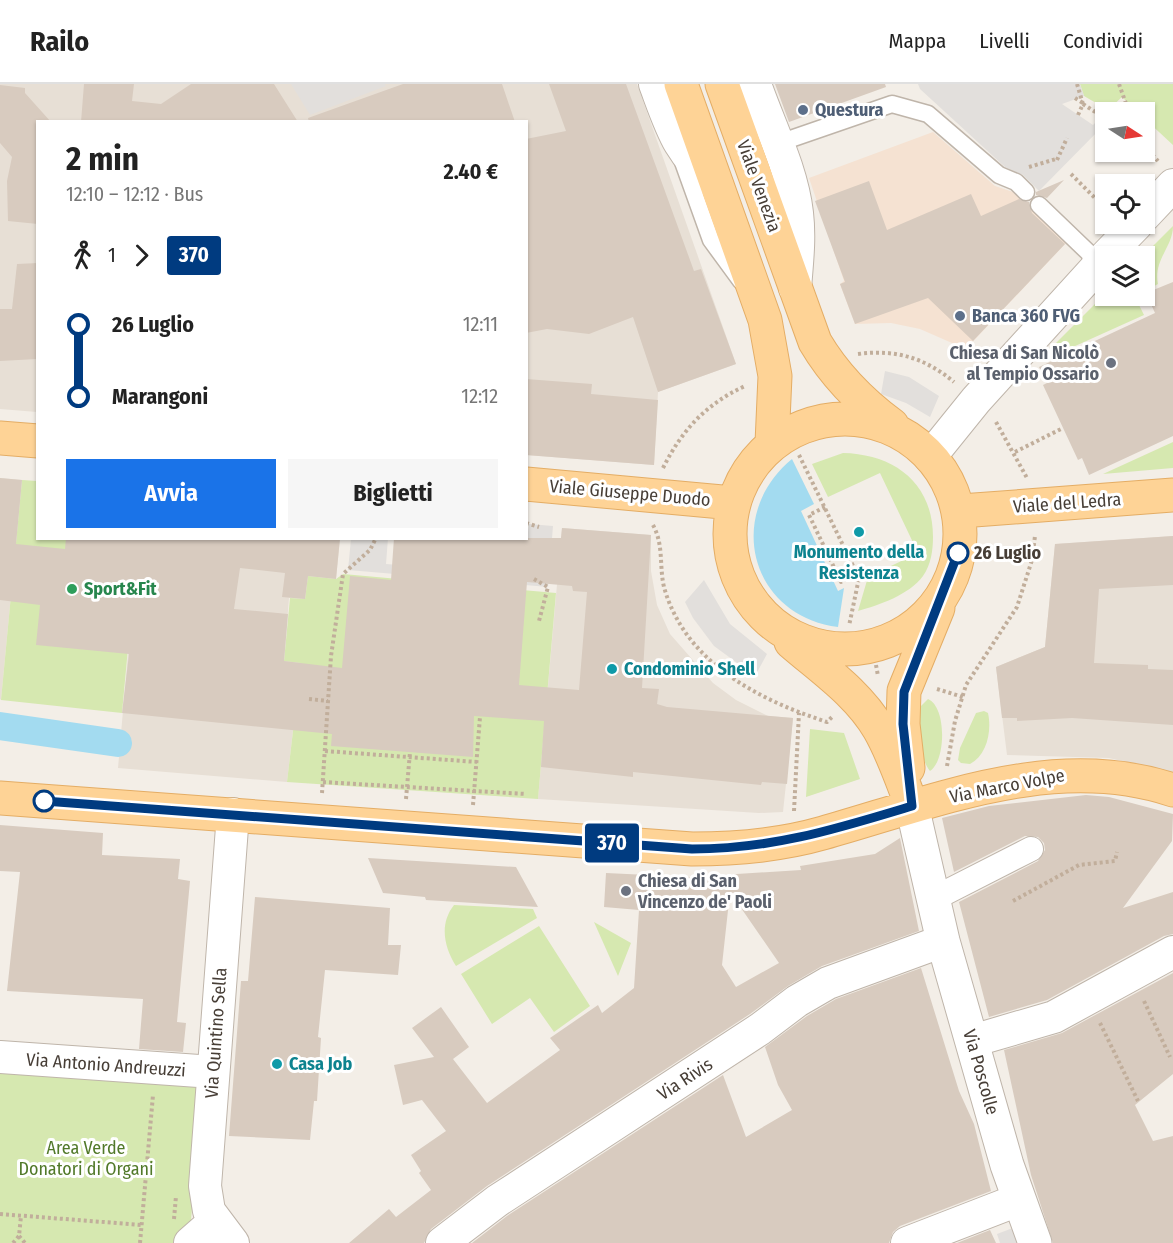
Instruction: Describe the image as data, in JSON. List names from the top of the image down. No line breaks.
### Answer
{"streets":{"main road":["Viale Venezia","Viale Giuseppe Duodo","Viale del Ledra","Via Marco Volpe"],"street":["Via Quintino Sella","Via Antonio Andreuzzi","Via Poscolle","Via Rivis"]},"crossings":[["Via Marco Volpe","Via Quintino Sella"],["Via Marco Volpe","Via Poscolle"],["Via Quintino Sella","Via Antonio Andreuzzi"],["Via Poscolle","Via Rivis"]],"parks":["Area Verde Donatori di Organi"],"places":["Questura","Banca 360 FVG","Chiesa di San Nicolò al Tempio Ossario","Monumento della Resistenza","26 Luglio","Sport&Fit","Condominio Shell","Chiesa di San Vincenzo de' Paoli","Casa Job"],"lines":["bus line 370"],"north":"right","page":{"header":"Railo","nav":["Mappa","Livelli","Condividi"],"on_map":"370","heading":["2 min","12:10 – 12:12 · Bus","2.40 €"],"legs":["1","370"],"list":[{"name":"26 Luglio","value":"12:11"},{"name":"Marangoni","value":"12:12"}],"buttons":["Avvia","Biglietti"]}}
